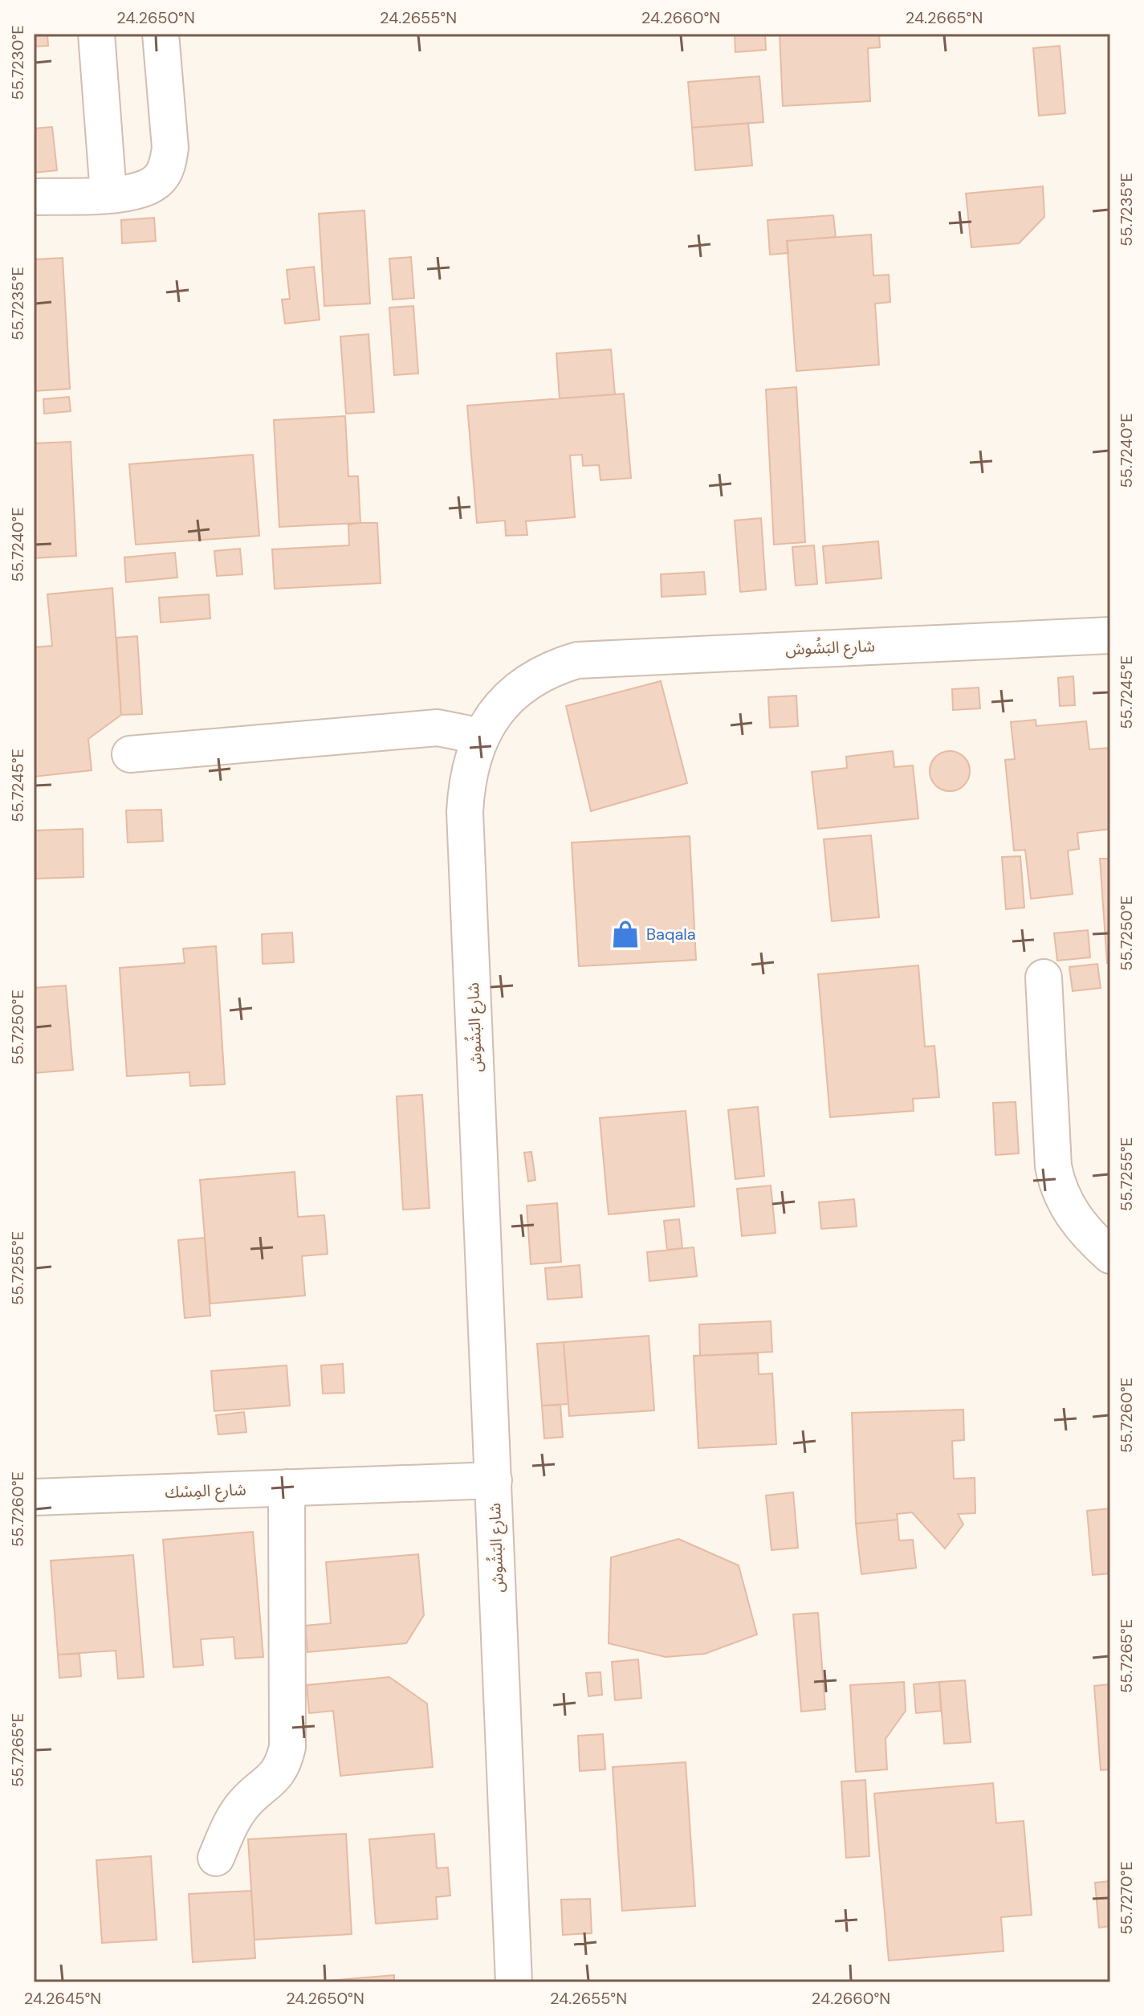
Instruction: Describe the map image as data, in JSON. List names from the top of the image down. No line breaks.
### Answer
{"streets":{"street":["شارع البَشُوش","شارع المِسْك"]},"crossings":[["شارع البَشُوش","شارع المِسْك"]],"places":{"shop":["Baqala"]},"coordinates":["24.2650°N","24.2655°N","24.2660°N","24.2665°N","55.7230°E","55.7235°E","55.7240°E","55.7245°E","55.7250°E","55.7255°E","55.7260°E","55.7265°E","55.7270°E","24.2645°N"]}
